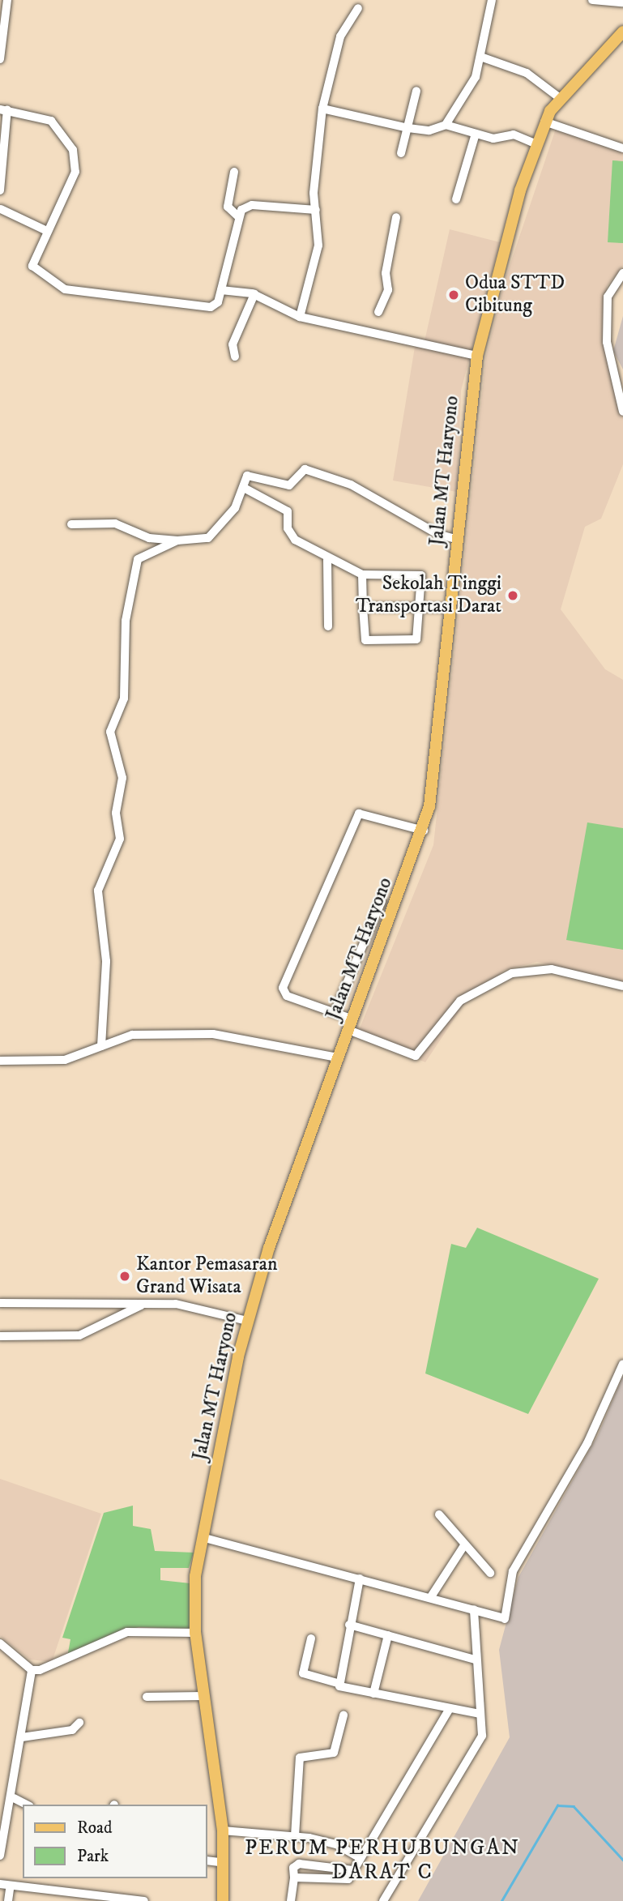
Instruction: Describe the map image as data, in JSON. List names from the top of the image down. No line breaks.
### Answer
{"streets":{"main road":["Jalan MT Haryono"]},"districts":["PERUM PERHUBUNGAN DARAT C"],"places":["Odua STTD Cibitung","Sekolah Tinggi Transportasi Darat","Kantor Pemasaran Grand Wisata"],"legend":["Road","Park"]}
